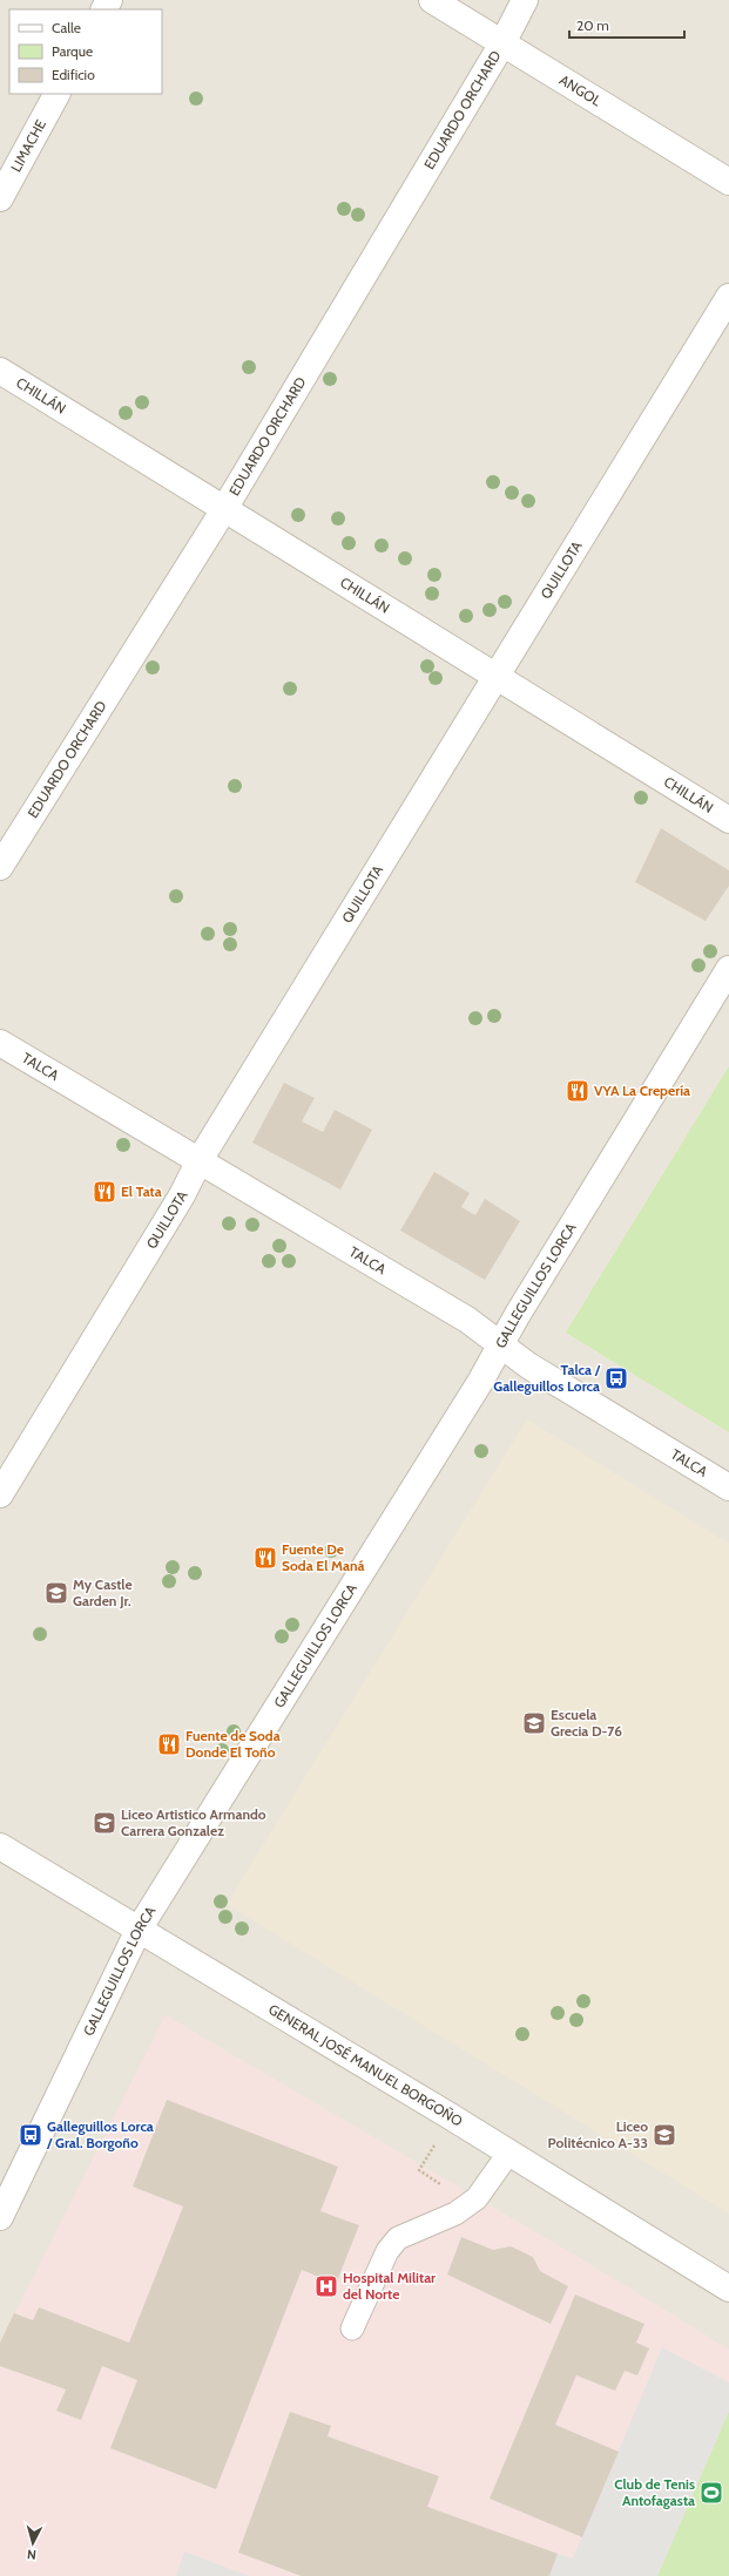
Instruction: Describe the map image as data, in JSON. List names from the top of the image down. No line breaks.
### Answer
{"streets":{"street":["ANGOL","EDUARDO ORCHARD","LIMACHE","CHILLÁN","QUILLOTA","TALCA","GALLEGUILLOS LORCA","GENERAL JOSÉ MANUEL BORGOÑO"]},"crossings":[["ANGOL","EDUARDO ORCHARD"],["EDUARDO ORCHARD","CHILLÁN"],["CHILLÁN","QUILLOTA"],["QUILLOTA","TALCA"],["TALCA","GALLEGUILLOS LORCA"],["GALLEGUILLOS LORCA","GENERAL JOSÉ MANUEL BORGOÑO"]],"places":{"restaurant":["VYA La Crepería","El Tata","Fuente De Soda El Maná","Fuente de Soda Donde El Toño"],"bus stop":["Talca / Galleguillos Lorca","Galleguillos Lorca / Gral. Borgoño"],"school or university":["My Castle Garden Jr.","Escuela Grecia D-76","Liceo Artistico Armando Carrera Gonzalez","Liceo Politécnico A-33"],"hospital":["Hospital Militar del Norte"],"sports":["Club de Tenis Antofagasta"]},"legend":["Calle","Parque","Edificio"],"scale_bar":"20 m","north":"bottom"}
